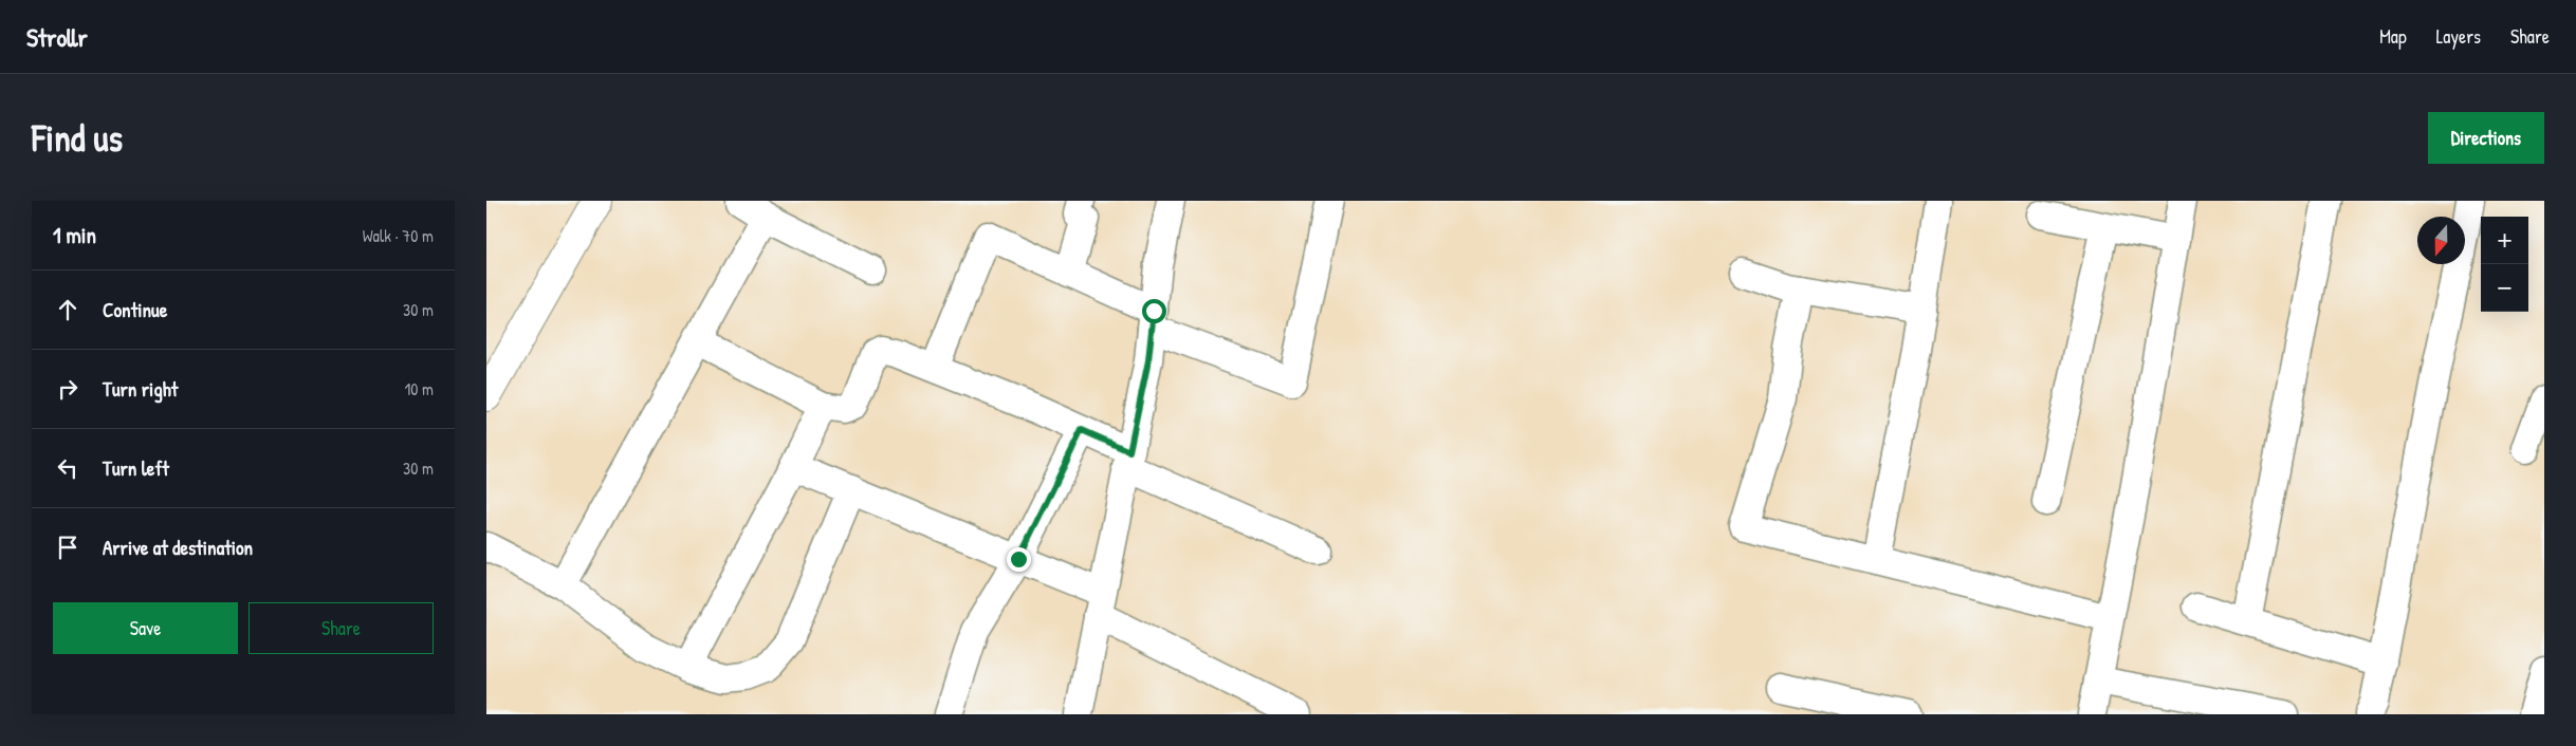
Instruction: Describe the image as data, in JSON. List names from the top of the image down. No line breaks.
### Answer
{"north":"bottom","page":{"header":"Strollr","nav":["Map","Layers","Share"],"buttons":["Directions",["Save","Share"]],"title":"Find us","heading":["1 min","Walk · 70 m"],"map_buttons":["+","−"],"list":[["Continue","30 m"],["Turn right","10 m"],["Turn left","30 m"],"Arrive at destination"]}}
